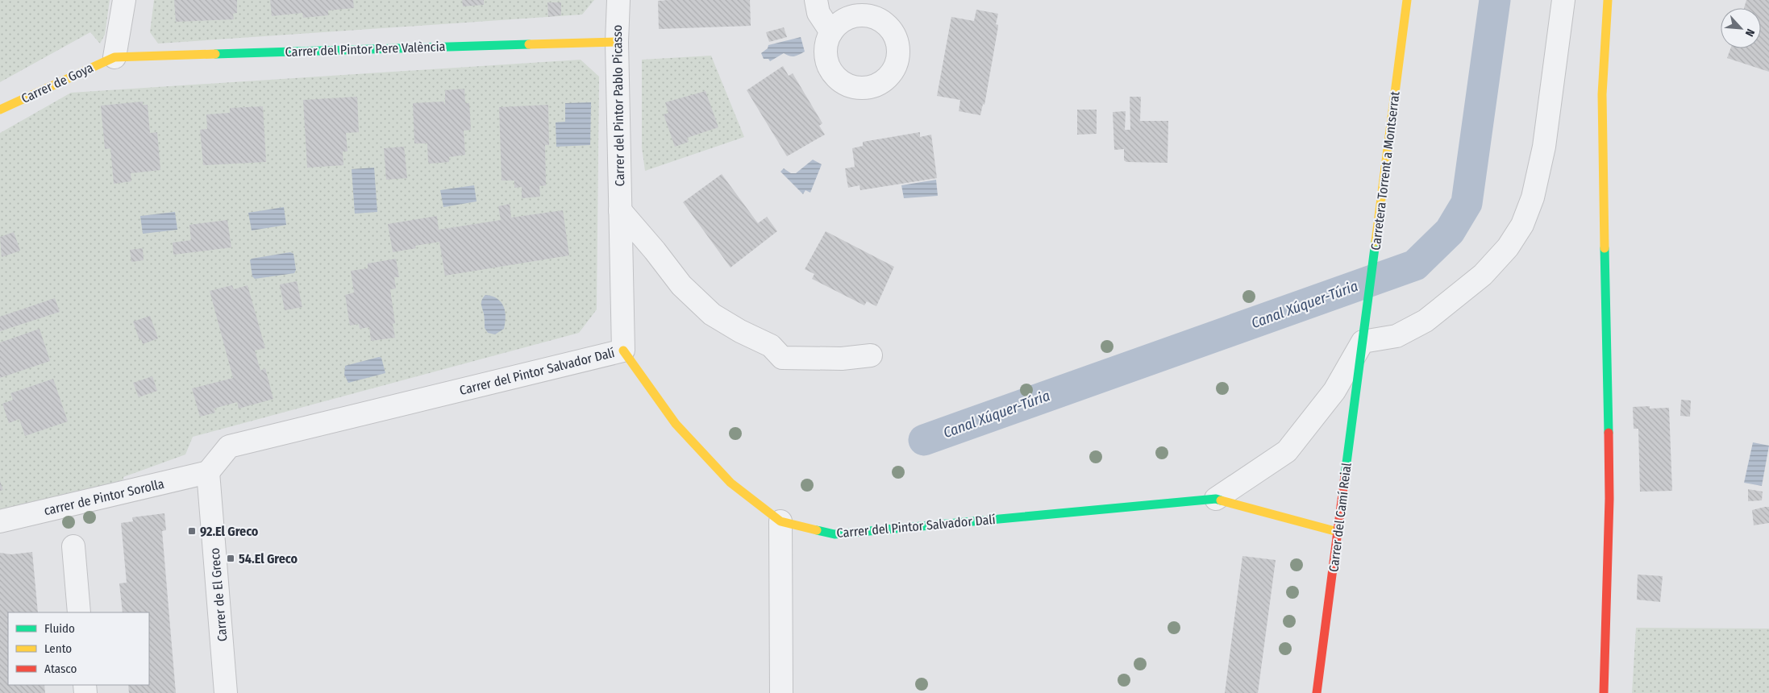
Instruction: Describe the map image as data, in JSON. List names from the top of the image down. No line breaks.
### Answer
{"streets":{"street":["Carrer del Pintor Pere València","Carrer de Goya","Carrer del Pintor Pablo Picasso","Carretera Torrent a Montserrat","Carrer del Pintor Salvador Dalí","carrer de Pintor Sorolla","Carrer del Camí Reial","Carrer de El Greco"]},"crossings":[["Carrer del Pintor Pere València","Carrer de Goya"],["Carrer del Pintor Pere València","Carrer del Pintor Pablo Picasso"],["Carrer del Pintor Pablo Picasso","Carrer del Pintor Salvador Dalí"],["Carretera Torrent a Montserrat","Carrer del Pintor Salvador Dalí"],["Carretera Torrent a Montserrat","Carrer del Camí Reial"],["Carrer del Pintor Salvador Dalí","carrer de Pintor Sorolla"],["Carrer del Pintor Salvador Dalí","Carrer del Camí Reial"],["Carrer del Pintor Salvador Dalí","Carrer de El Greco"],["carrer de Pintor Sorolla","Carrer de El Greco"]],"water":["Canal Xúquer-Túria"],"places":{"transit":["92.El Greco","54.El Greco"]},"legend":["Fluido","Lento","Atasco"],"north":"bottom right"}
